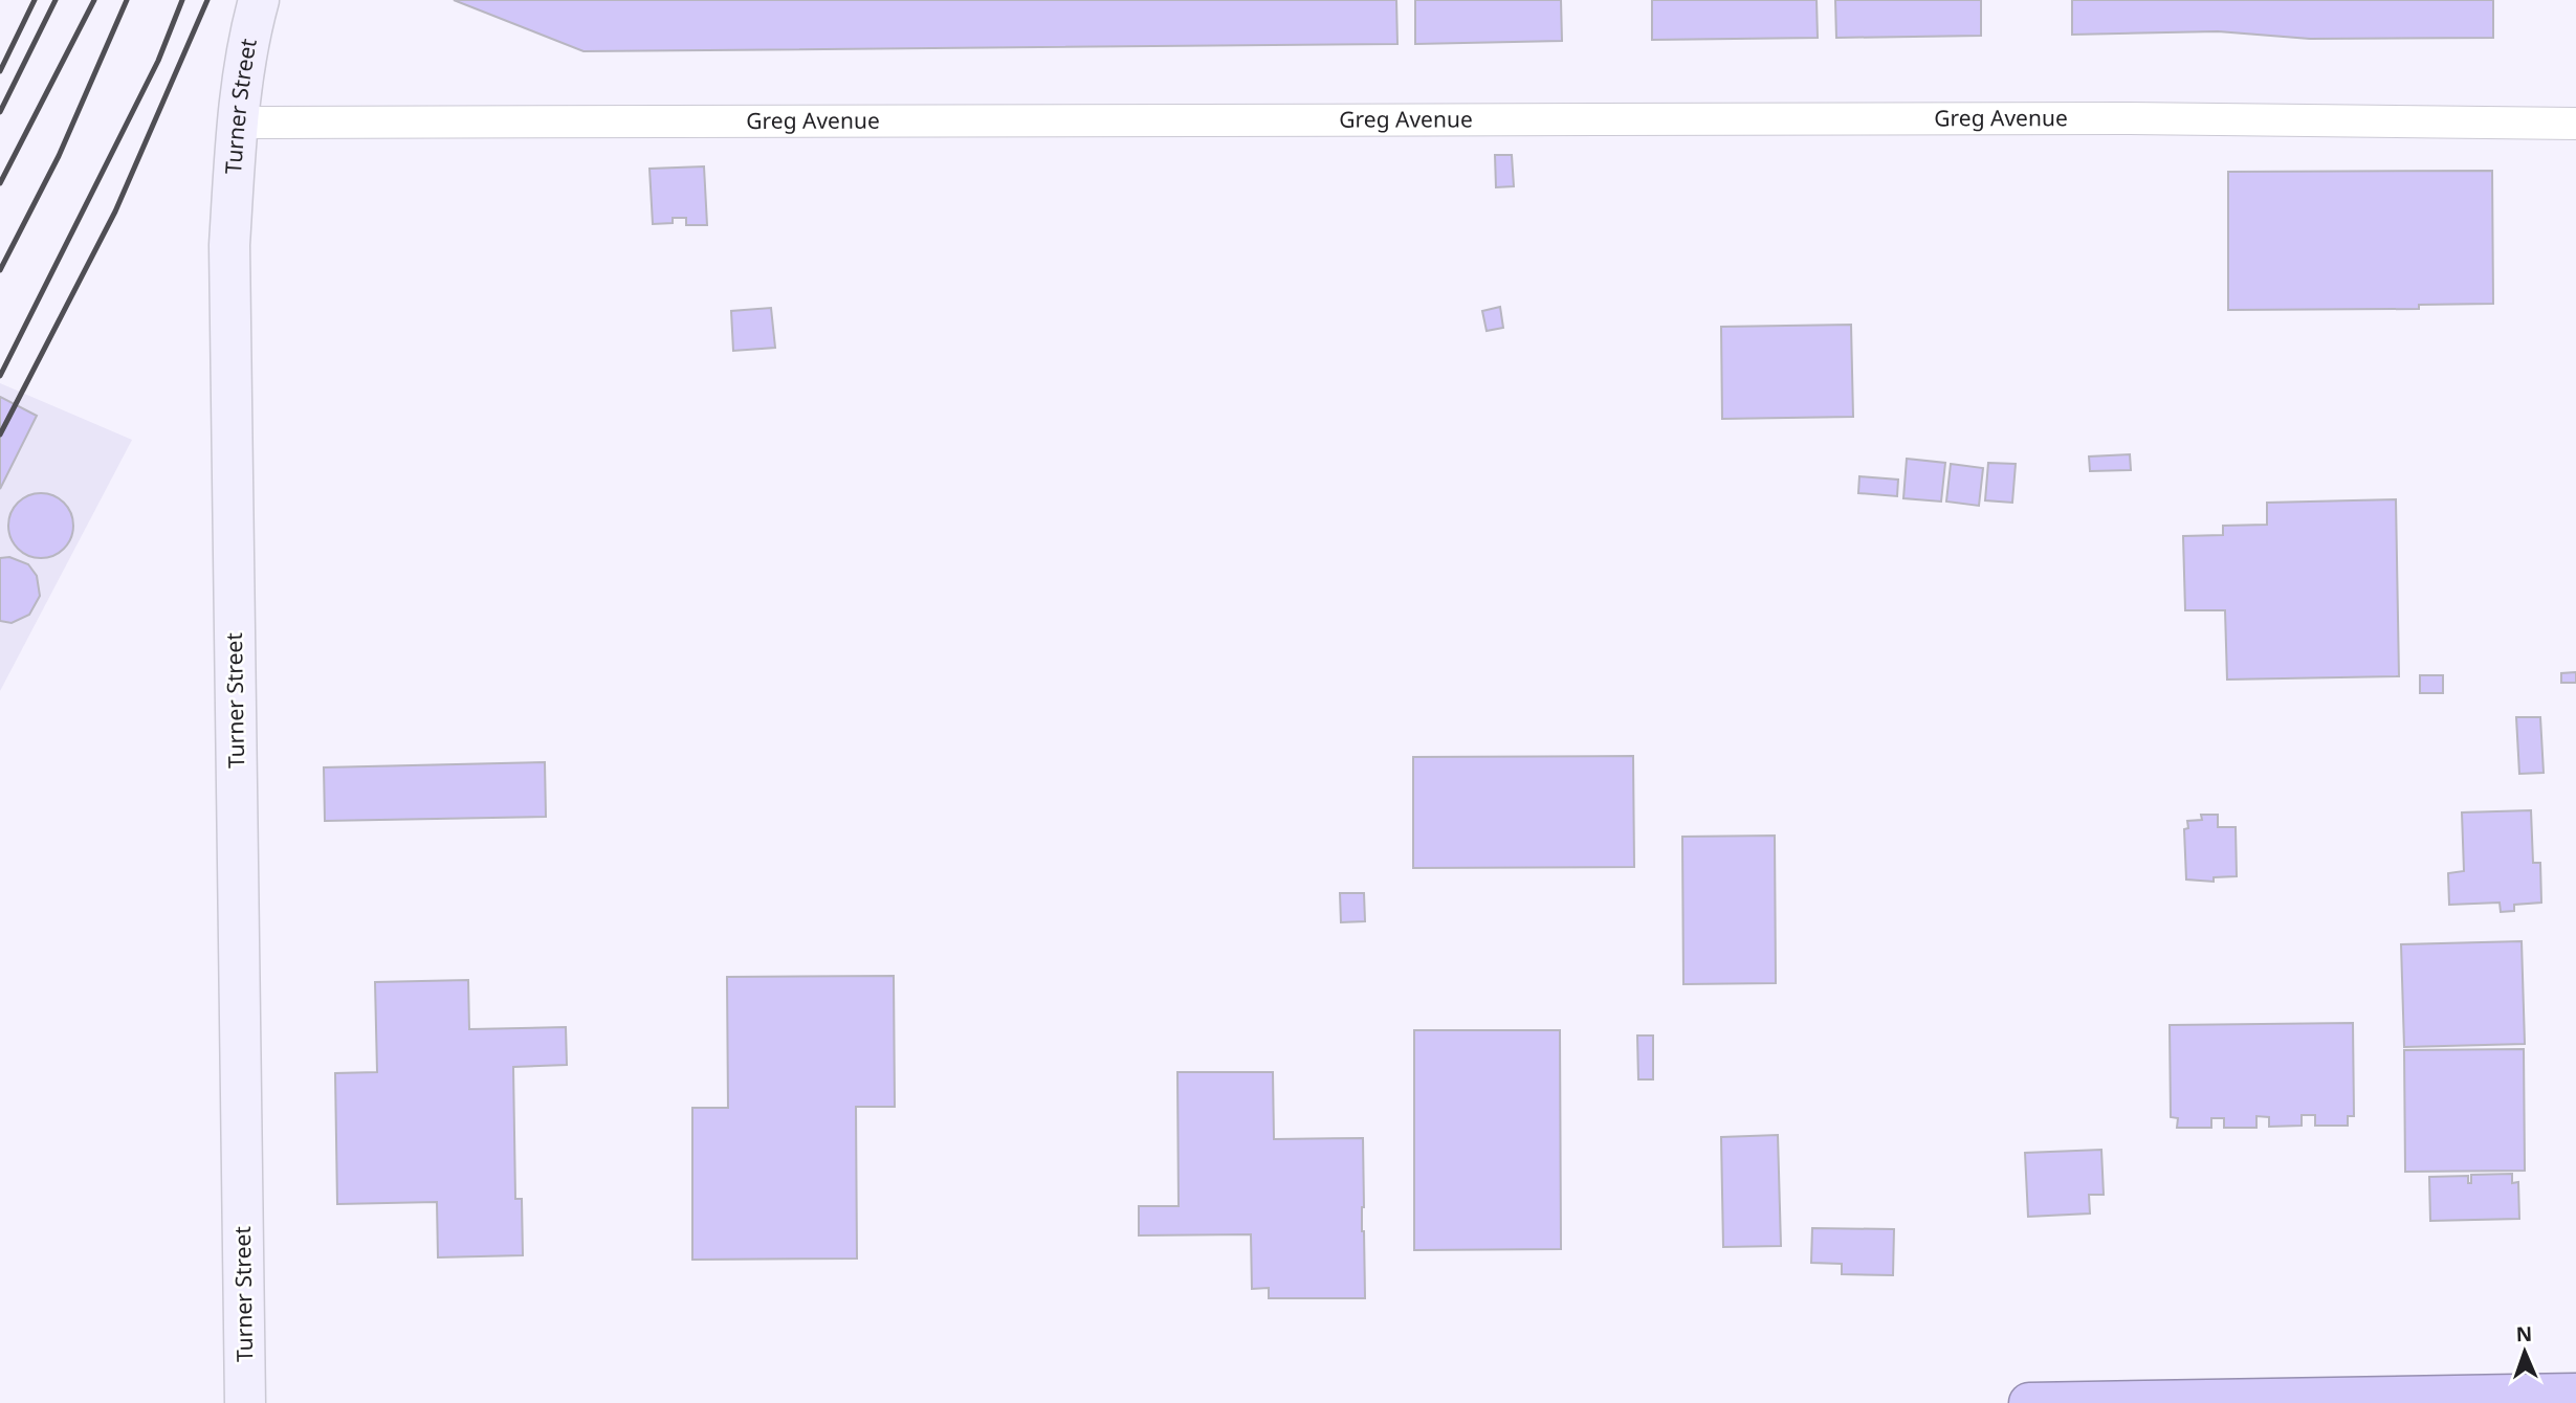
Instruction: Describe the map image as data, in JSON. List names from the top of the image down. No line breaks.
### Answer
{"streets":{"street":["Turner Street","Greg Avenue"]},"crossings":[["Turner Street","Greg Avenue"]],"north":"top"}
